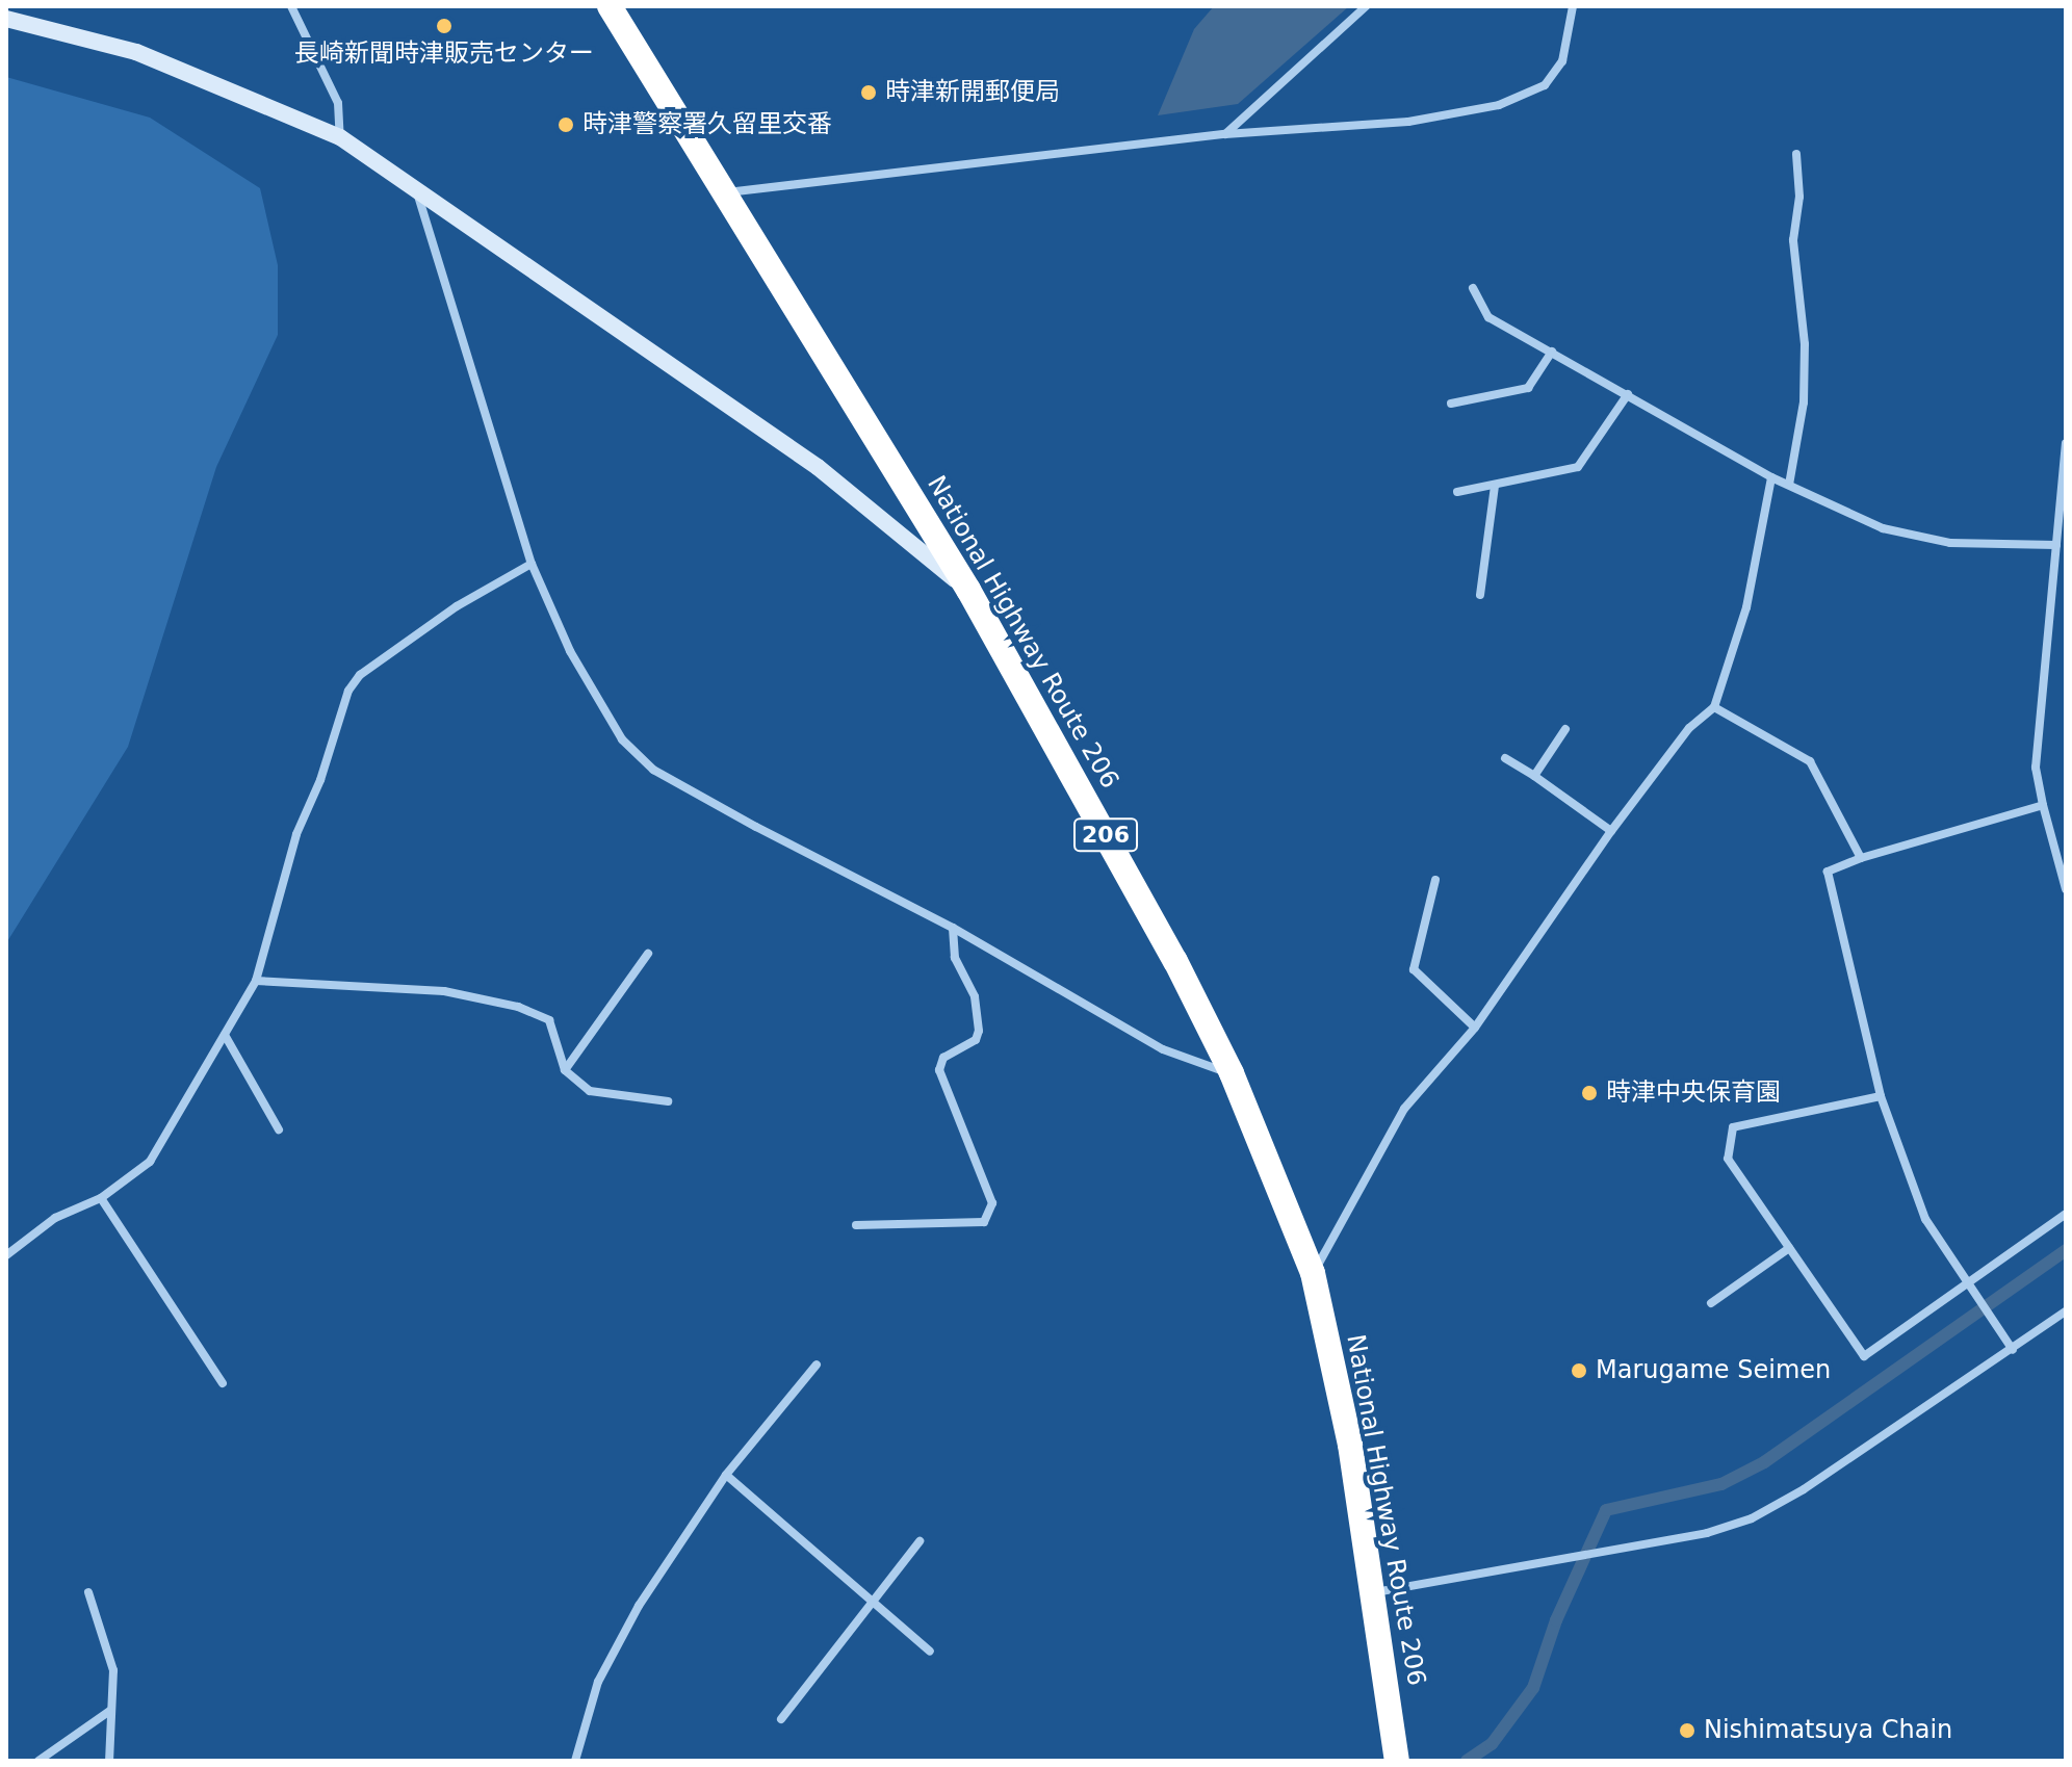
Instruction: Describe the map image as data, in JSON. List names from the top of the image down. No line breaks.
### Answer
{"streets":{"highway":["National Highway Route 206","206"]},"places":["長崎新聞時津販売センター","時津新開郵便局","時津警察署久留里交番","時津中央保育園","Marugame Seimen","Nishimatsuya Chain"]}
